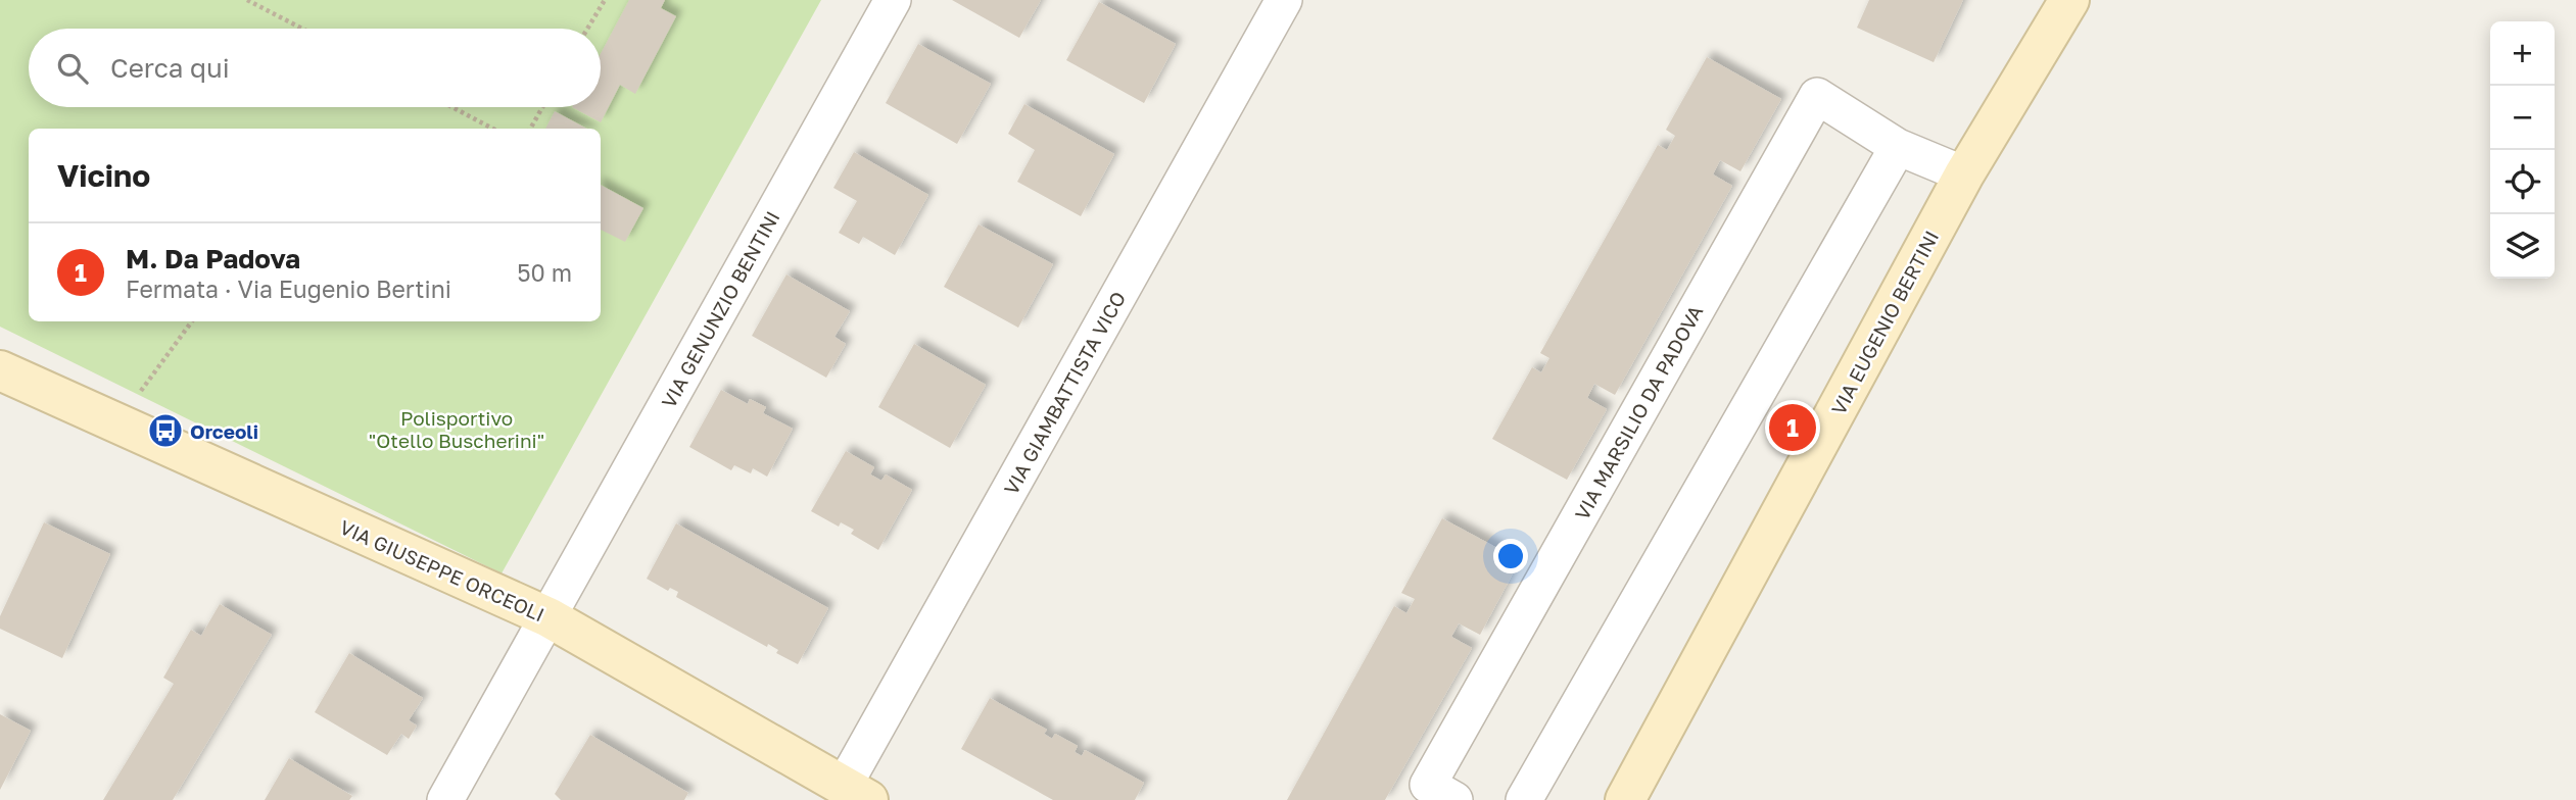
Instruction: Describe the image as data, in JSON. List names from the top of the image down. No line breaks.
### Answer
{"streets":{"street":["VIA GENUNZIO BENTINI","VIA EUGENIO BERTINI","VIA GIAMBATTISTA VICO","VIA MARSILIO DA PADOVA","VIA GIUSEPPE ORCEOLI"]},"crossings":[["VIA GENUNZIO BENTINI","VIA GIUSEPPE ORCEOLI"],["VIA EUGENIO BERTINI","VIA MARSILIO DA PADOVA"],["VIA GIAMBATTISTA VICO","VIA GIUSEPPE ORCEOLI"]],"parks":["Polisportivo \"Otello Buscherini\""],"places":{"bus stop":["Orceoli"]},"page":{"map_buttons":["+","−"],"search":"Cerca qui","heading":"Vicino","list":[{"mark":"1","name":"M. Da Padova","note":"Fermata · Via Eugenio Bertini","value":"50 m"}],"pins":"1"}}
